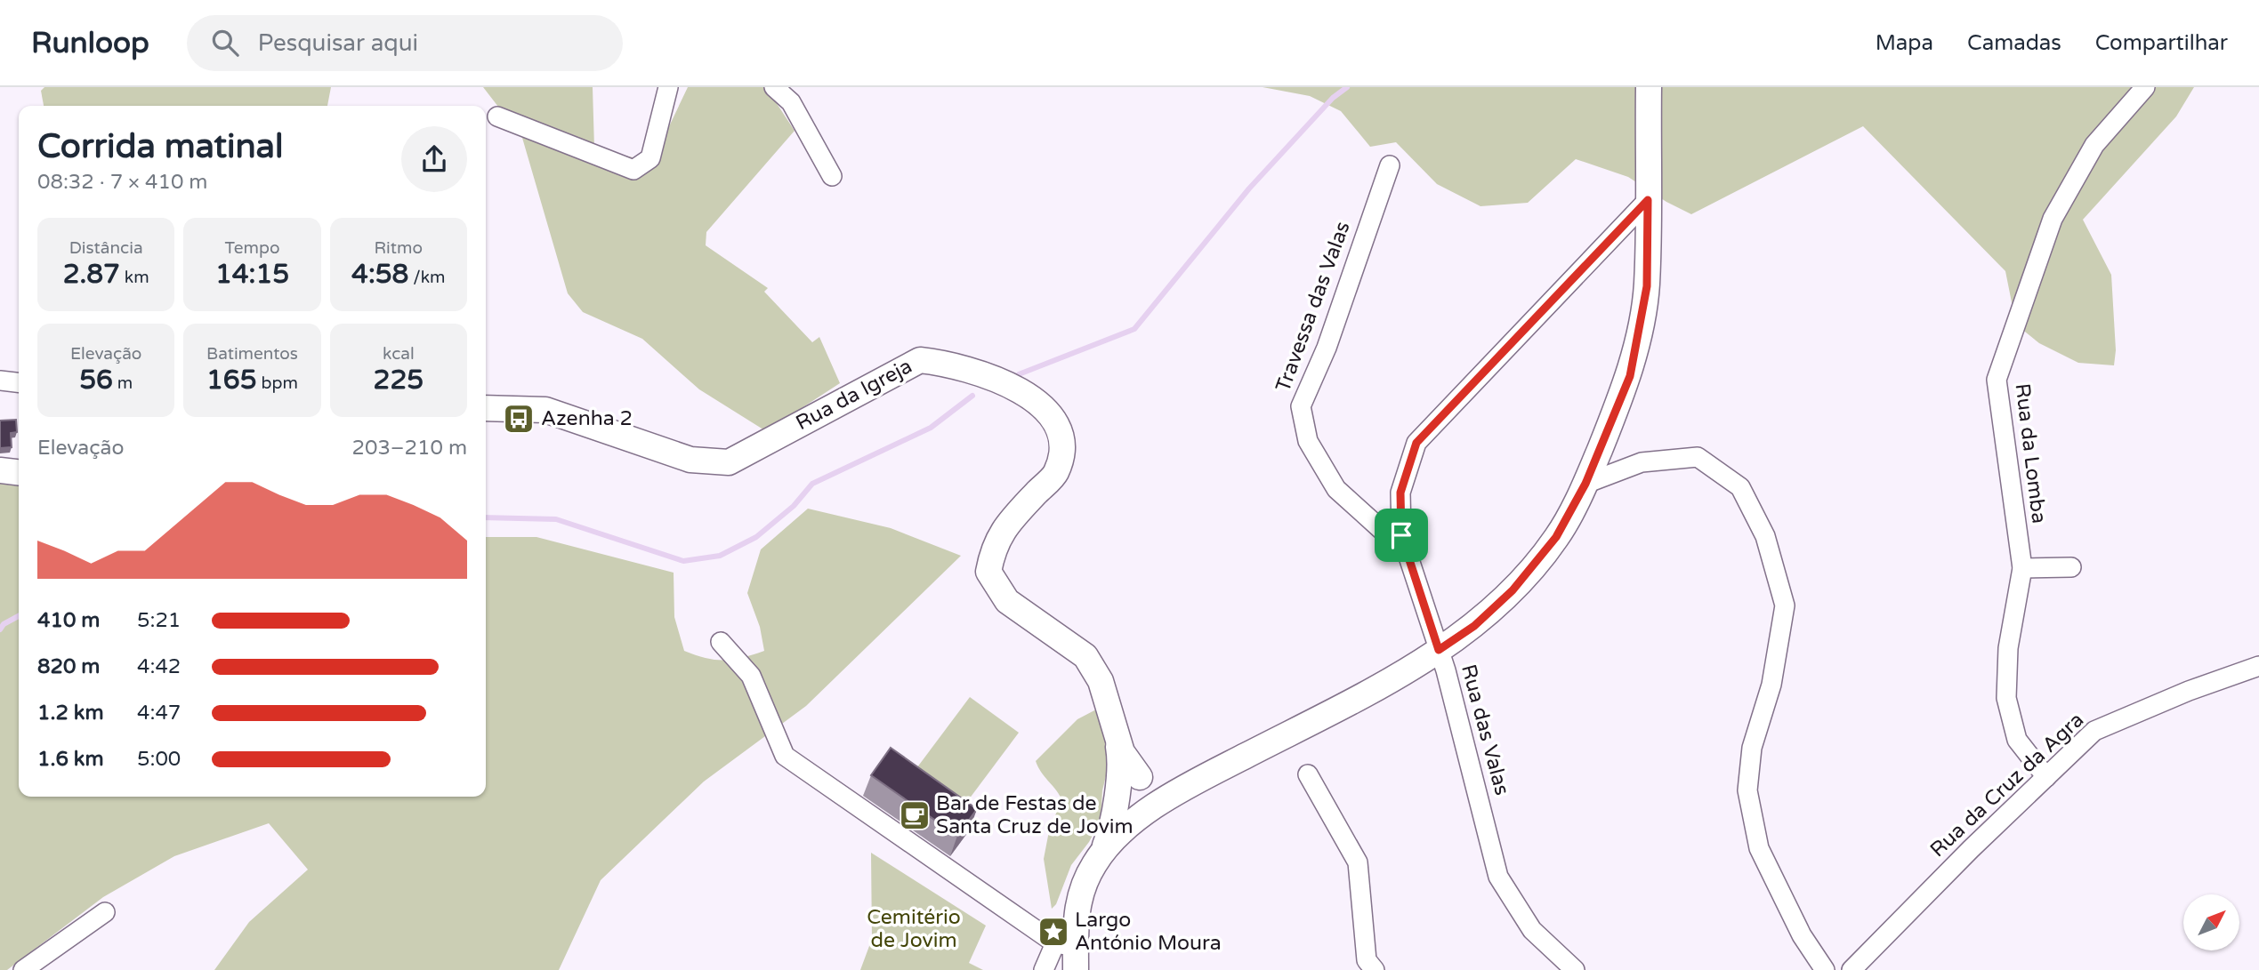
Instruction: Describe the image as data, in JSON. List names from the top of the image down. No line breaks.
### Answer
{"streets":{"street":["Travessa das Valas","Rua da Igreja","Rua da Lomba","Rua das Valas","Rua da Cruz da Agra"]},"crossings":[["Travessa das Valas","Rua das Valas"],["Rua da Lomba","Rua da Cruz da Agra"]],"parks":["Cemitério de Jovim"],"places":{"bus stop":["Azenha 2"],"cafe":["Bar de Festas de Santa Cruz de Jovim"],"place":["Largo António Moura"]},"north":"top right","page":{"header":"Runloop","search":"Pesquisar aqui","nav":["Mapa","Camadas","Compartilhar"],"heading":["Corrida matinal","08:32 · 7 × 410 m"],"stats":[["Distância","2.87 km"],["Tempo","14:15"],["Ritmo","4:58 /km"],["Elevação","56 m"],["Batimentos","165 bpm"],["kcal","225"]],"chart":["Elevação","203–210 m"],"list":[{"name":"410 m","note":"5:21"},{"name":"820 m","note":"4:42"},{"name":"1.2 km","note":"4:47"},{"name":"1.6 km","note":"5:00"}]}}
